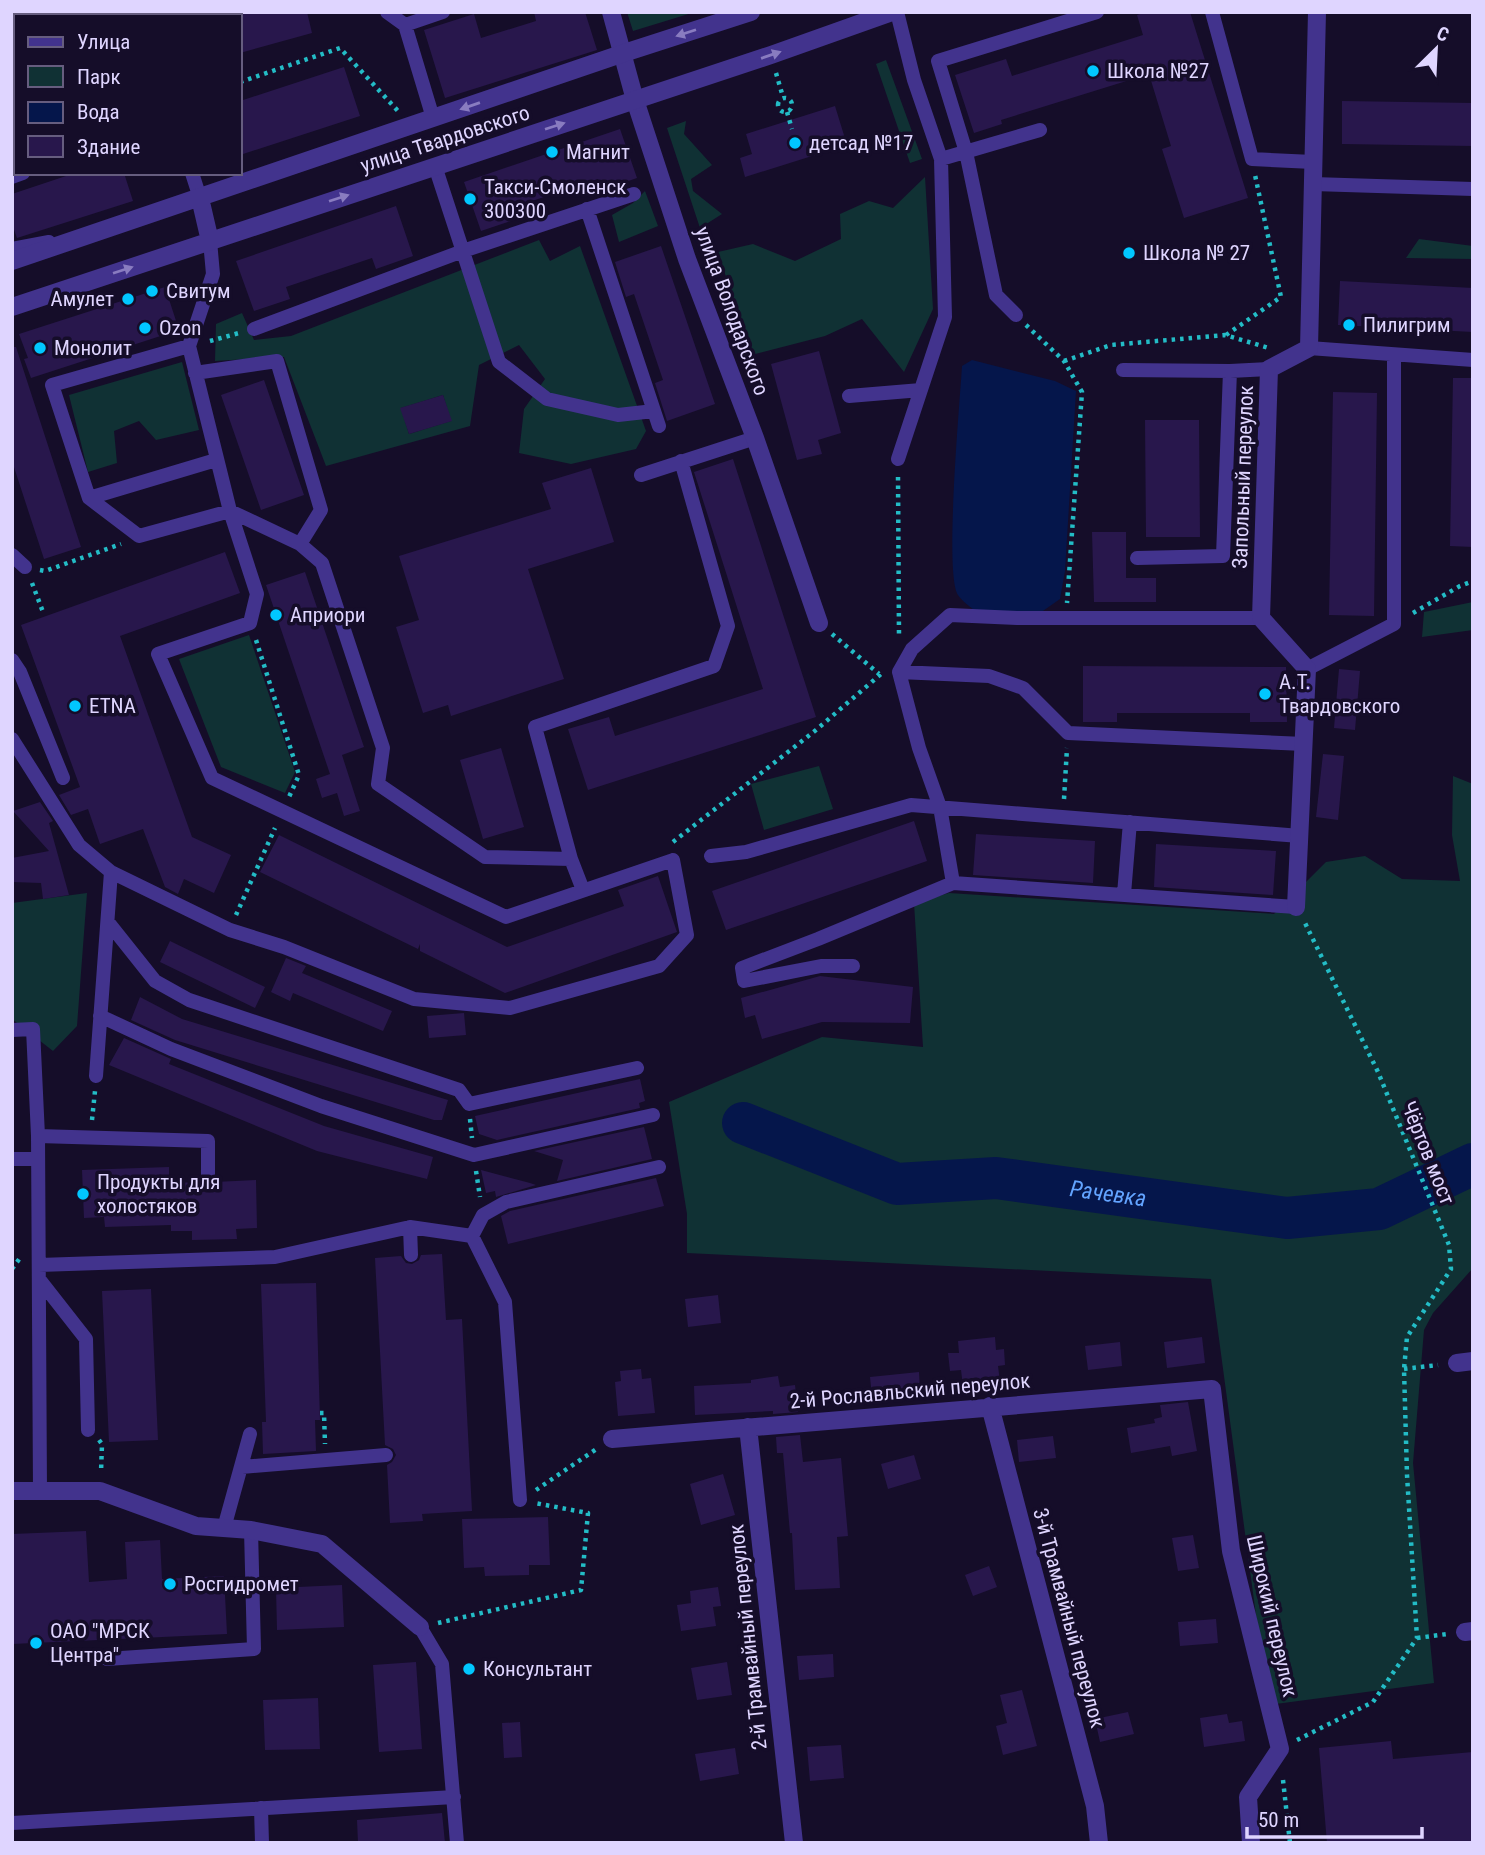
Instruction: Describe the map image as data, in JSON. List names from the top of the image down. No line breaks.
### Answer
{"streets":{"street":["улица Твардовского","улица Володарского","Запольный переулок","2-й Рославльский переулок","Широкий переулок","3-й Трамвайный переулок","2-й Трамвайный переулок"],"path":["Чёртов мост"]},"crossings":[["улица Твардовского","улица Володарского"],["2-й Рославльский переулок","Широкий переулок"],["2-й Рославльский переулок","3-й Трамвайный переулок"],["2-й Рославльский переулок","2-й Трамвайный переулок"]],"water":["Рачевка"],"places":["Школа №27","детсад №17","Магнит","Такси-Смоленск 300300","Школа № 27","Свитум","Амулет","Пилигрим","Ozon","Монолит","Априори","А.Т. Твардовского","ETNA","Продукты для холостяков","Росгидромет","ОАО \"МРСК Центра\"","Консультант"],"legend":["Улица","Парк","Вода","Здание"],"scale_bar":"50 m","north":"top right"}
